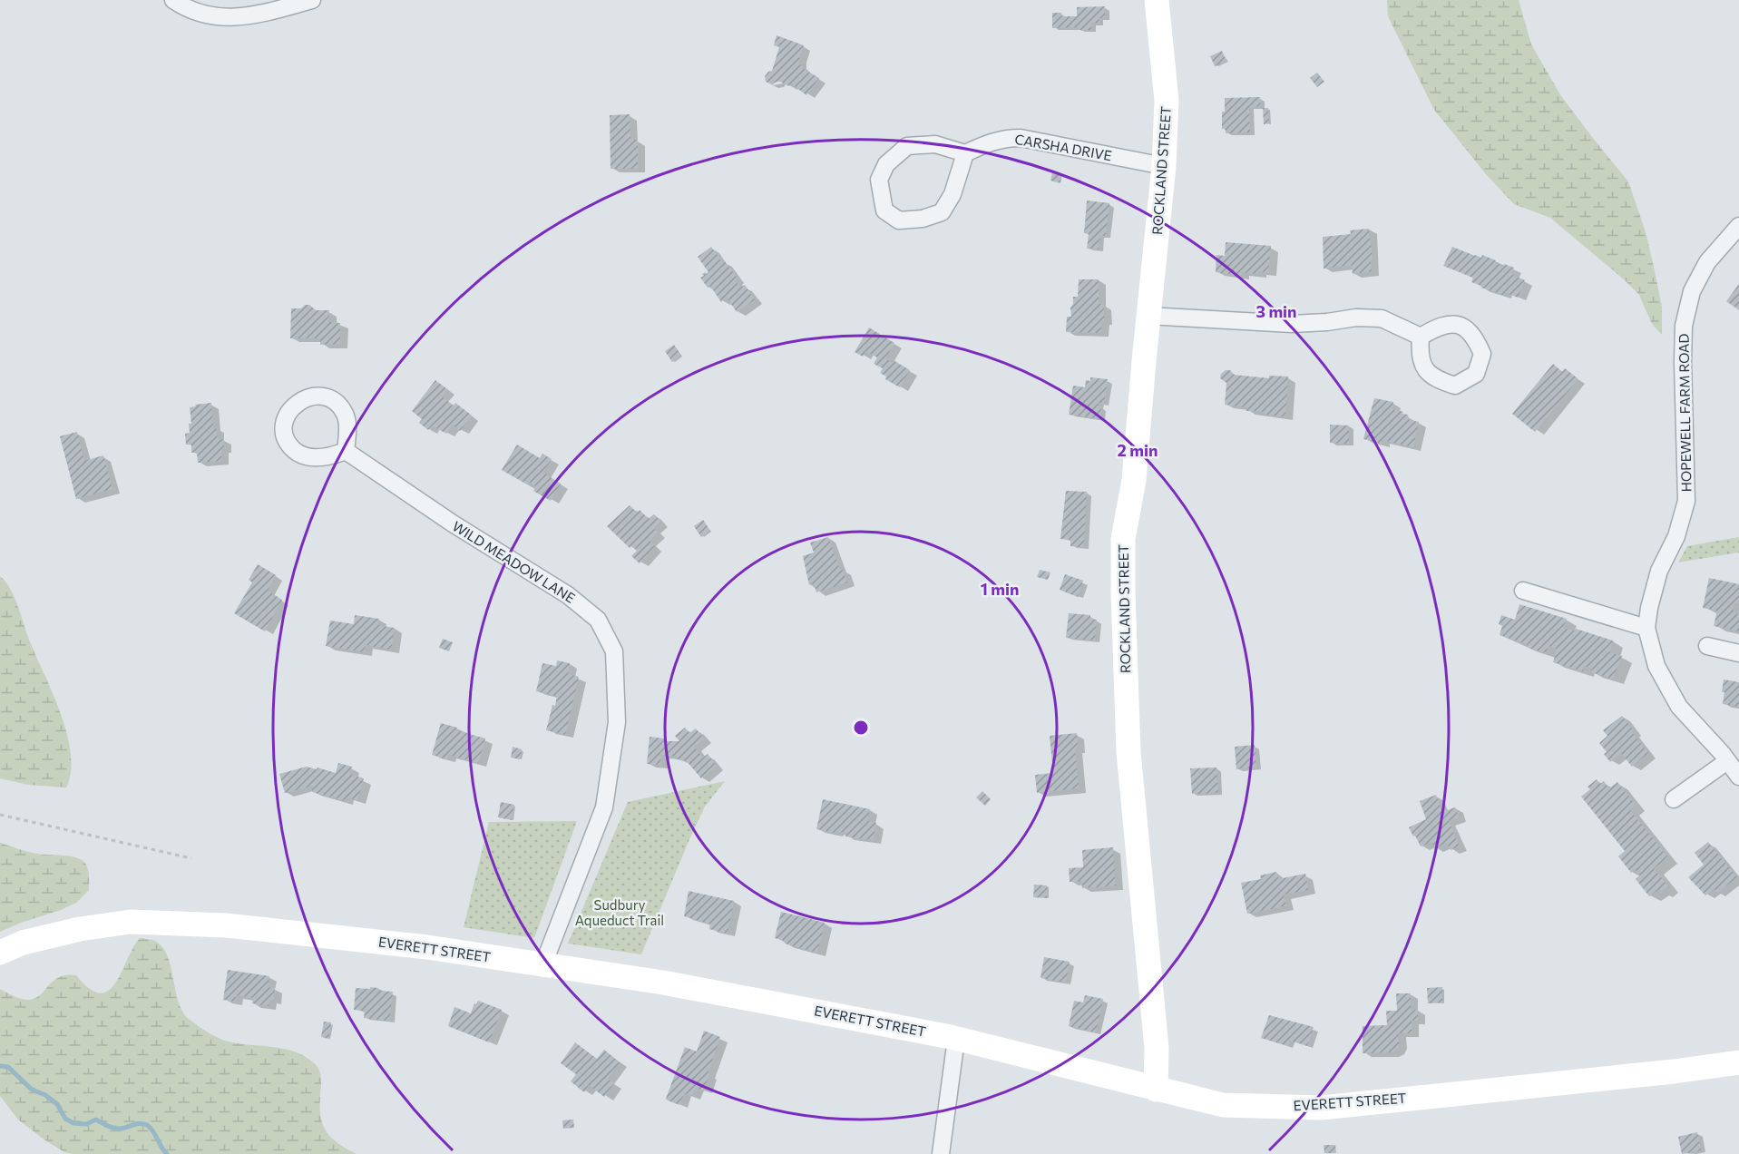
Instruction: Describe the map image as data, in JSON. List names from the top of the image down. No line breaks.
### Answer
{"streets":{"street":["CARSHA DRIVE","ROCKLAND STREET","HOPEWELL FARM ROAD","WILD MEADOW LANE","EVERETT STREET"]},"crossings":[["CARSHA DRIVE","ROCKLAND STREET"],["ROCKLAND STREET","EVERETT STREET"],["WILD MEADOW LANE","EVERETT STREET"]],"parks":["Sudbury Aqueduct Trail"],"rings":["3 min","2 min","1 min"]}
